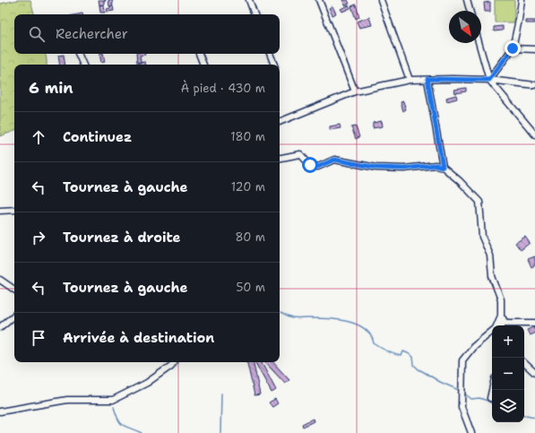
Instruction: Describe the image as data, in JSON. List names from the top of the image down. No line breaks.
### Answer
{"north":"bottom right","page":{"search":"Rechercher","heading":["6 min","À pied · 430 m"],"list":[["Continuez","180 m"],["Tournez à gauche","120 m"],["Tournez à droite","80 m"],["Tournez à gauche","50 m"],"Arrivée à destination"],"map_buttons":["+","−"]}}
